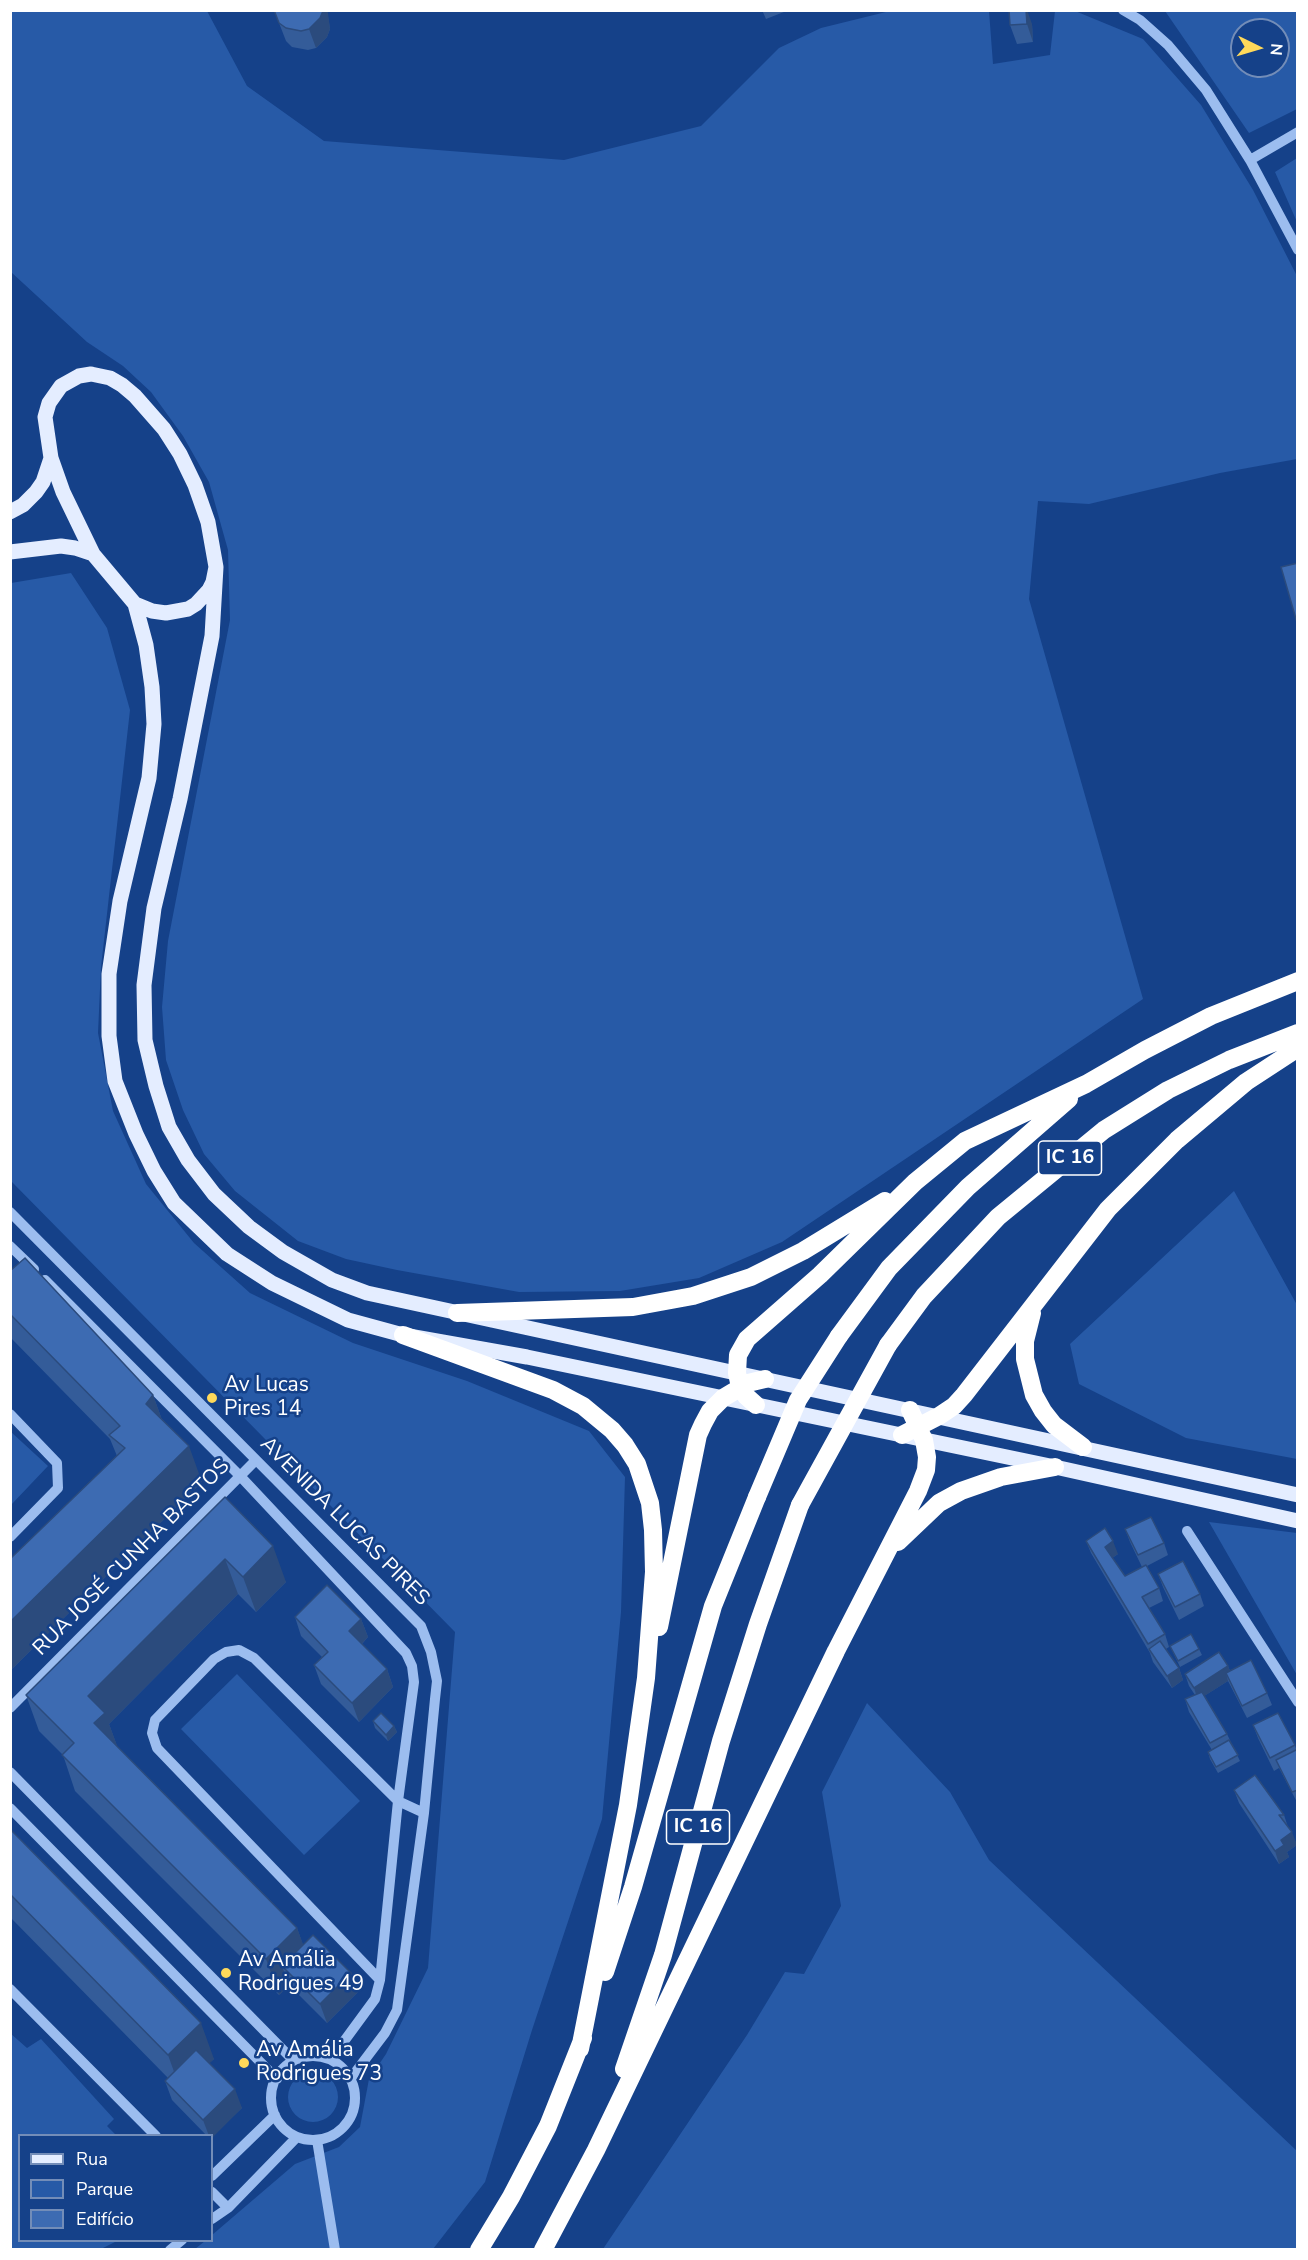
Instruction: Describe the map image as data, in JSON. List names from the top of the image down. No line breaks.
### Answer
{"streets":{"highway":["IC 16"],"street":["AVENIDA LUCAS PIRES","RUA JOSÉ CUNHA BASTOS"]},"crossings":[["AVENIDA LUCAS PIRES","RUA JOSÉ CUNHA BASTOS"]],"places":["Av Lucas Pires 14","Av Amália Rodrigues 49","Av Amália Rodrigues 73"],"legend":["Rua","Parque","Edifício"],"north":"right"}
